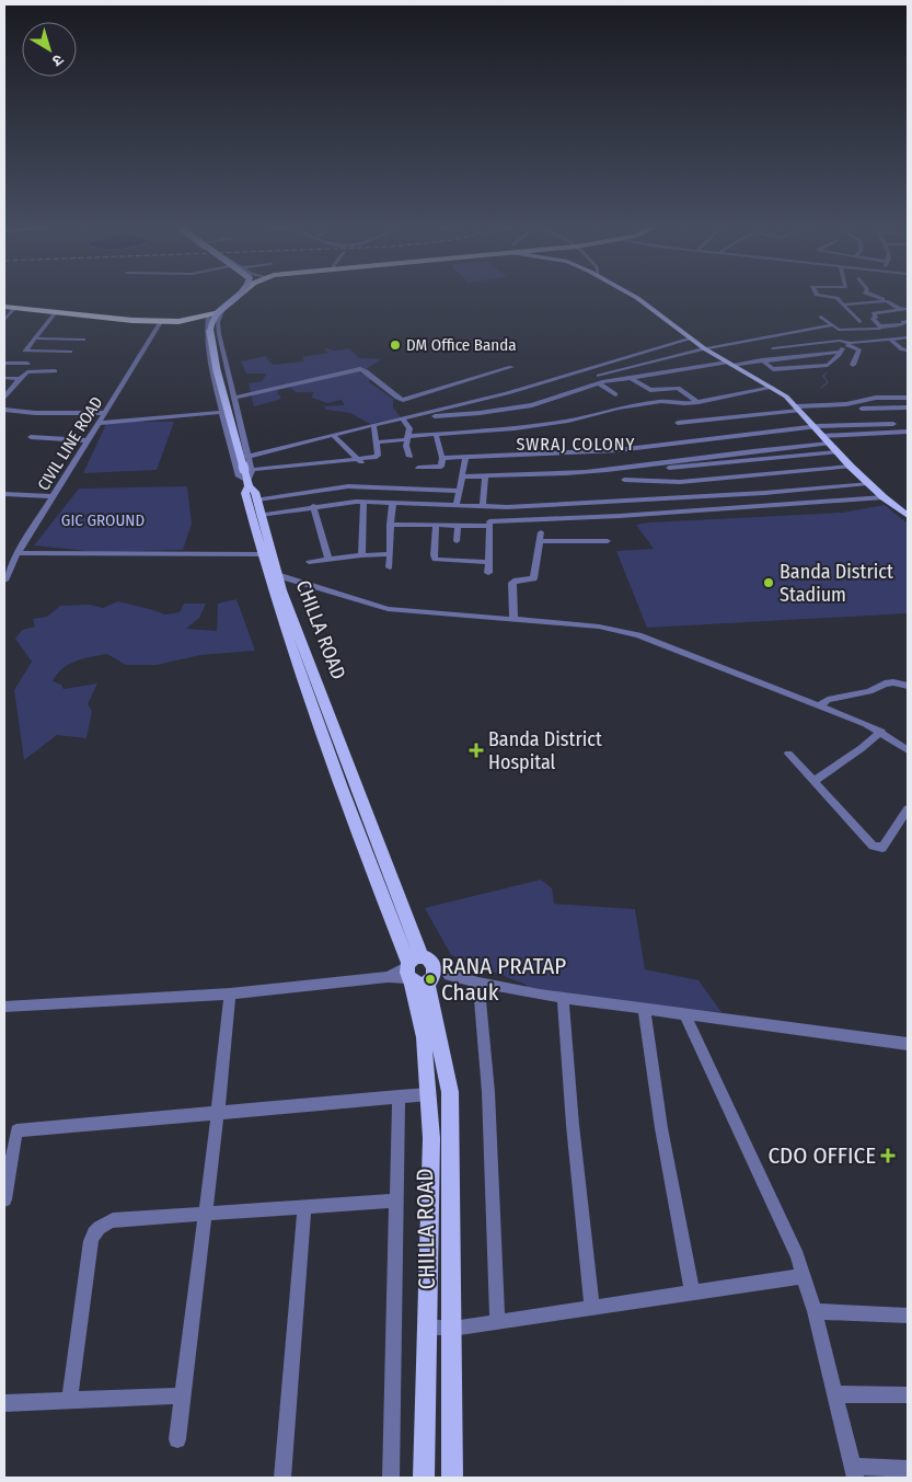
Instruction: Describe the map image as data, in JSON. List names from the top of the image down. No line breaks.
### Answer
{"streets":{"main road":["CHILLA ROAD"],"street":["CIVIL LINE ROAD"]},"districts":["SWRAJ COLONY"],"parks":["GIC GROUND"],"places":{"other":["DM Office Banda","Banda District Stadium","RANA PRATAP Chauk"],"health":["Banda District Hospital","CDO OFFICE"]},"north":"bottom right"}
